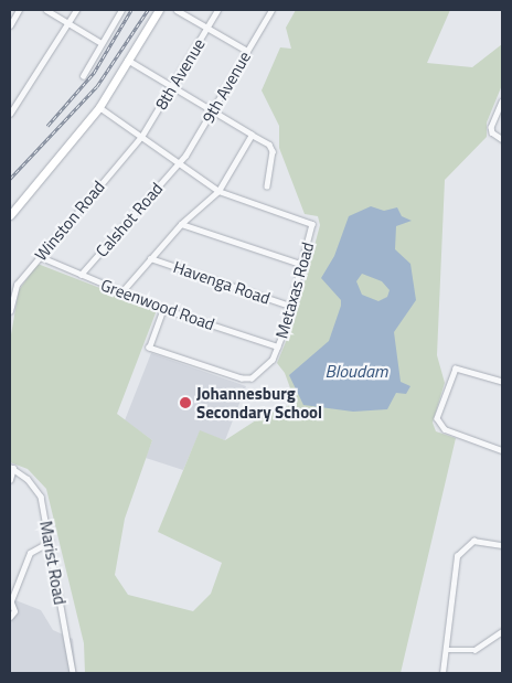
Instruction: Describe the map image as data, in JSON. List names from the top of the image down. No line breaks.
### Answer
{"streets":{"street":["8th Avenue","9th Avenue","Calshot Road","Winston Road","Havenga Road","Metaxas Road","Greenwood Road","Marist Road"]},"crossings":[["8th Avenue","Winston Road"],["9th Avenue","Calshot Road"],["Calshot Road","Greenwood Road"],["Winston Road","Greenwood Road"],["Havenga Road","Metaxas Road"],["Metaxas Road","Greenwood Road"]],"water":["Bloudam"],"places":["Johannesburg Secondary School"]}
